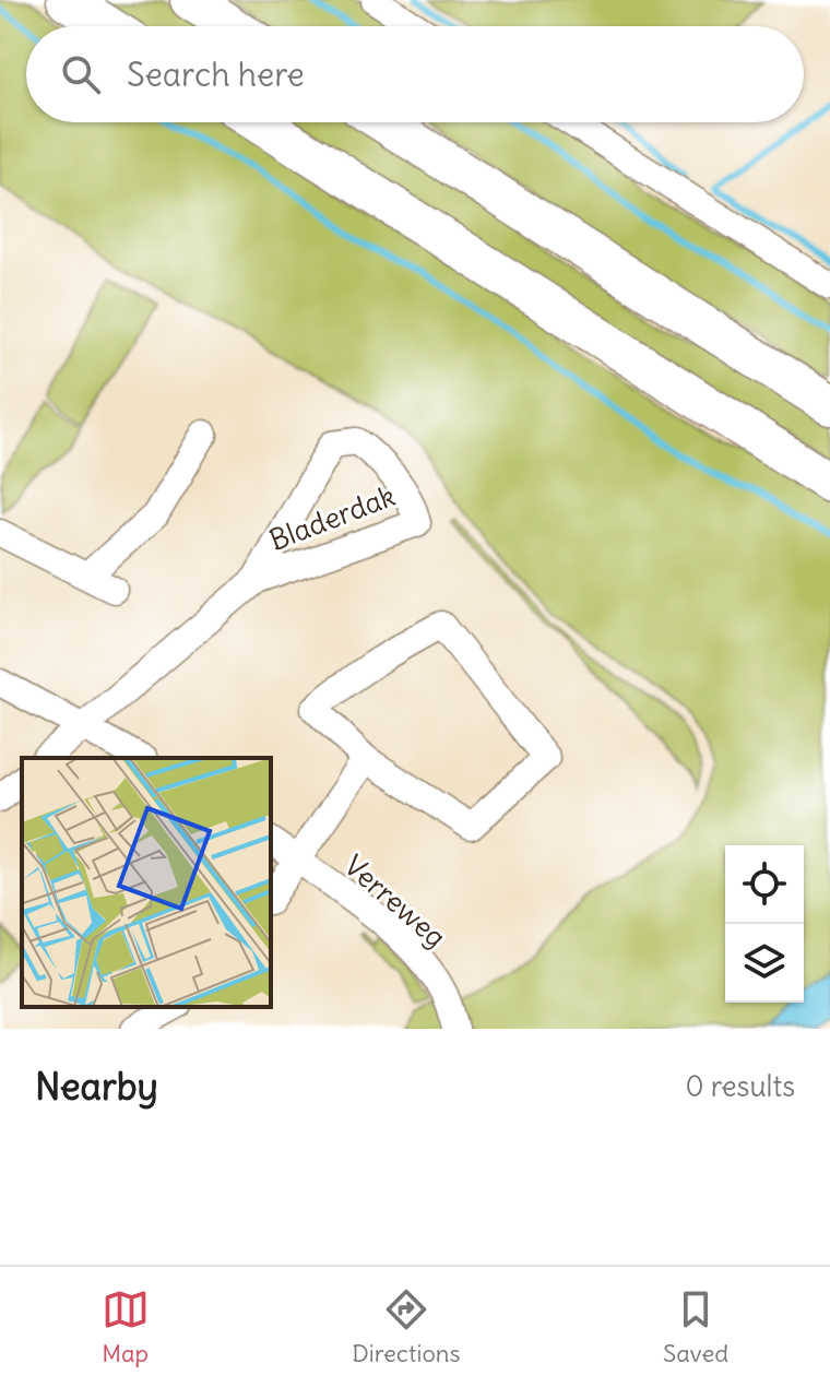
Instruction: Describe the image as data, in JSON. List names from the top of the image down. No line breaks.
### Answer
{"streets":{"street":["Bladerdak","Verreweg"]},"page":{"search":"Search here","heading":["Nearby","0 results"],"nav":["Map","Directions","Saved"]}}
